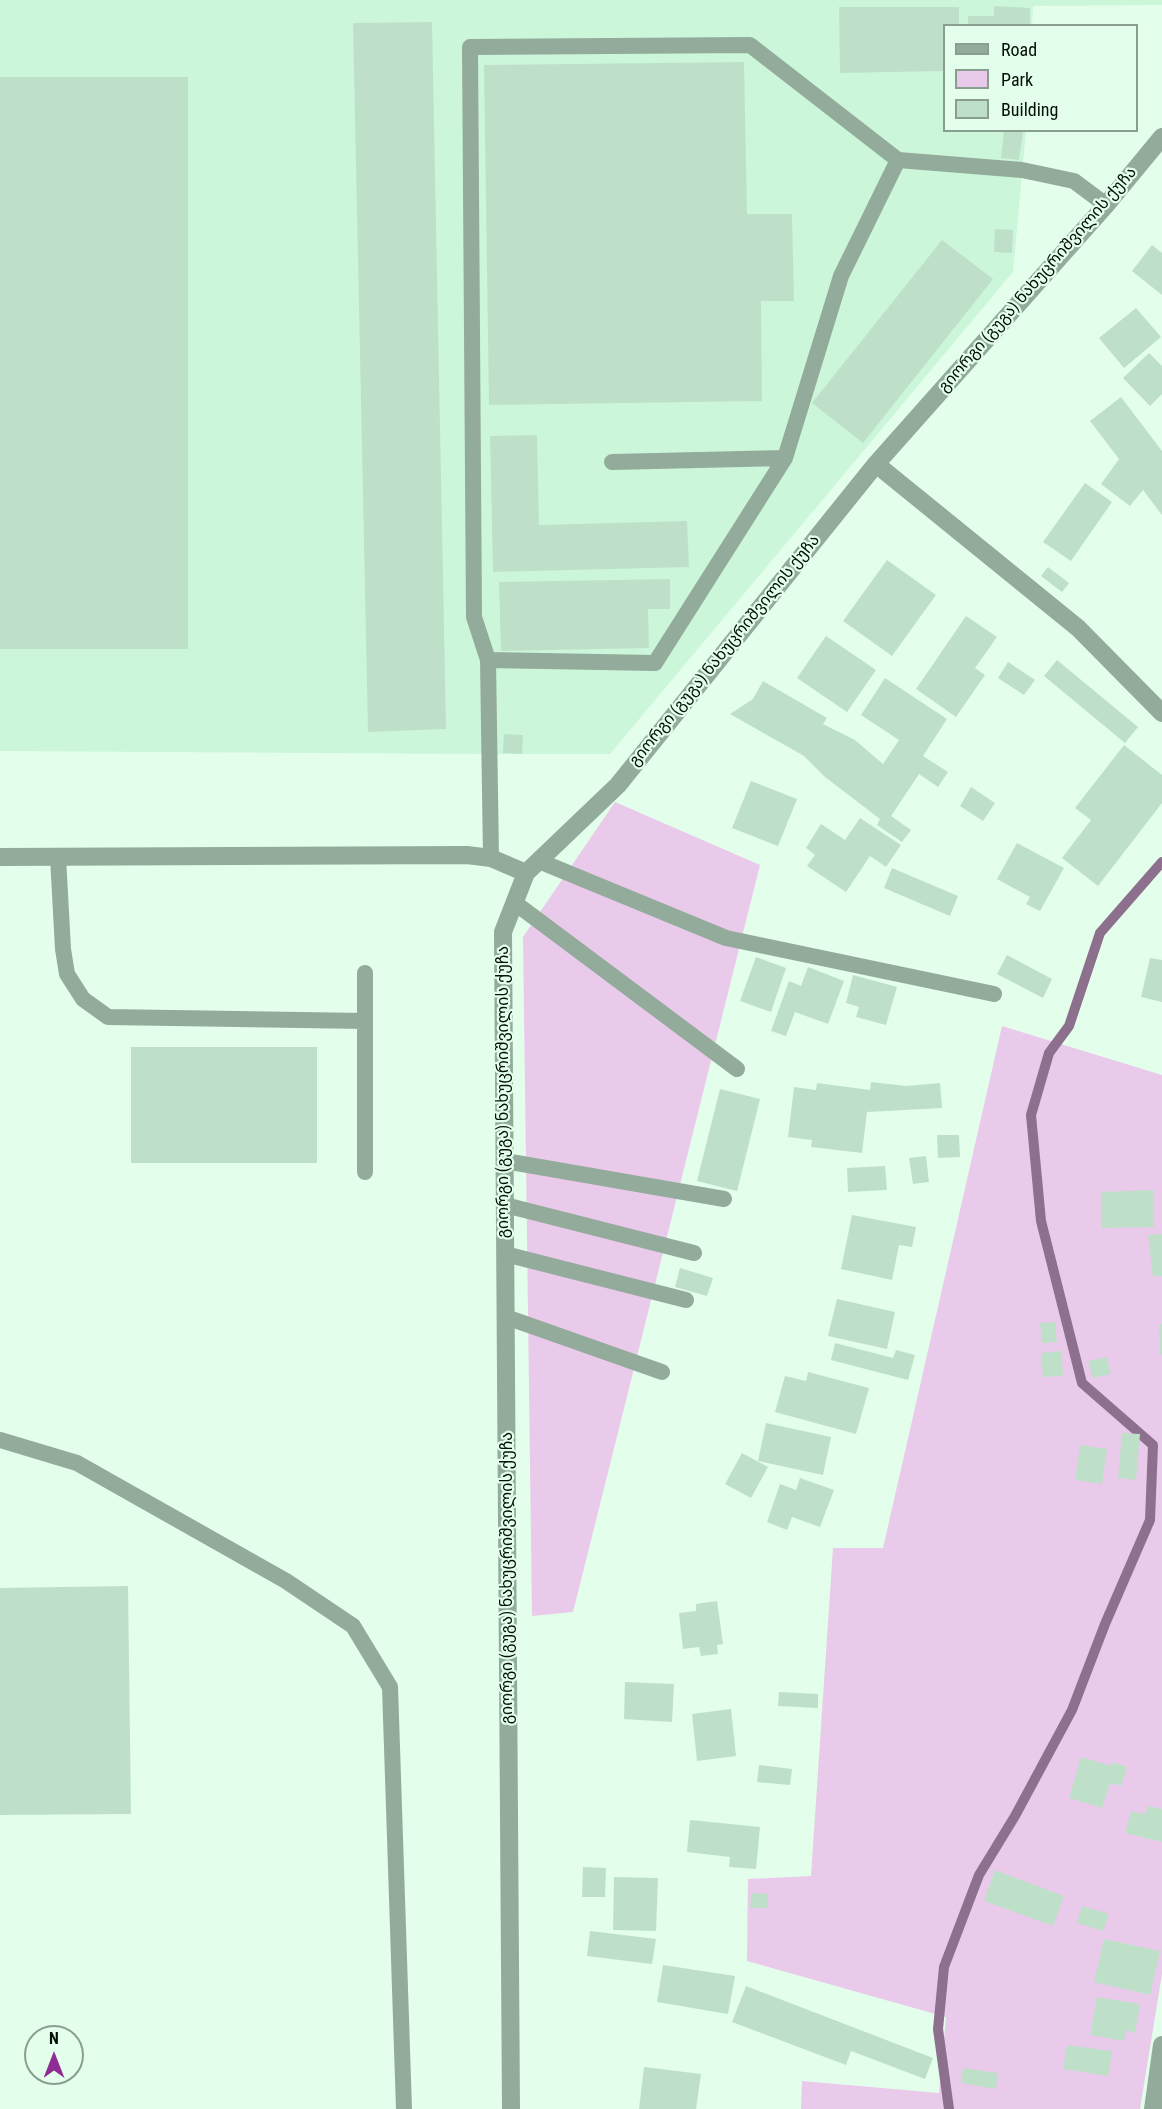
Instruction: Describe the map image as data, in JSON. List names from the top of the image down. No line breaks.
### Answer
{"streets":{"street":["გიორგი (გუგა) ნახუცრიშვილის ქუჩა"]},"legend":["Road","Park","Building"],"north":"top"}
